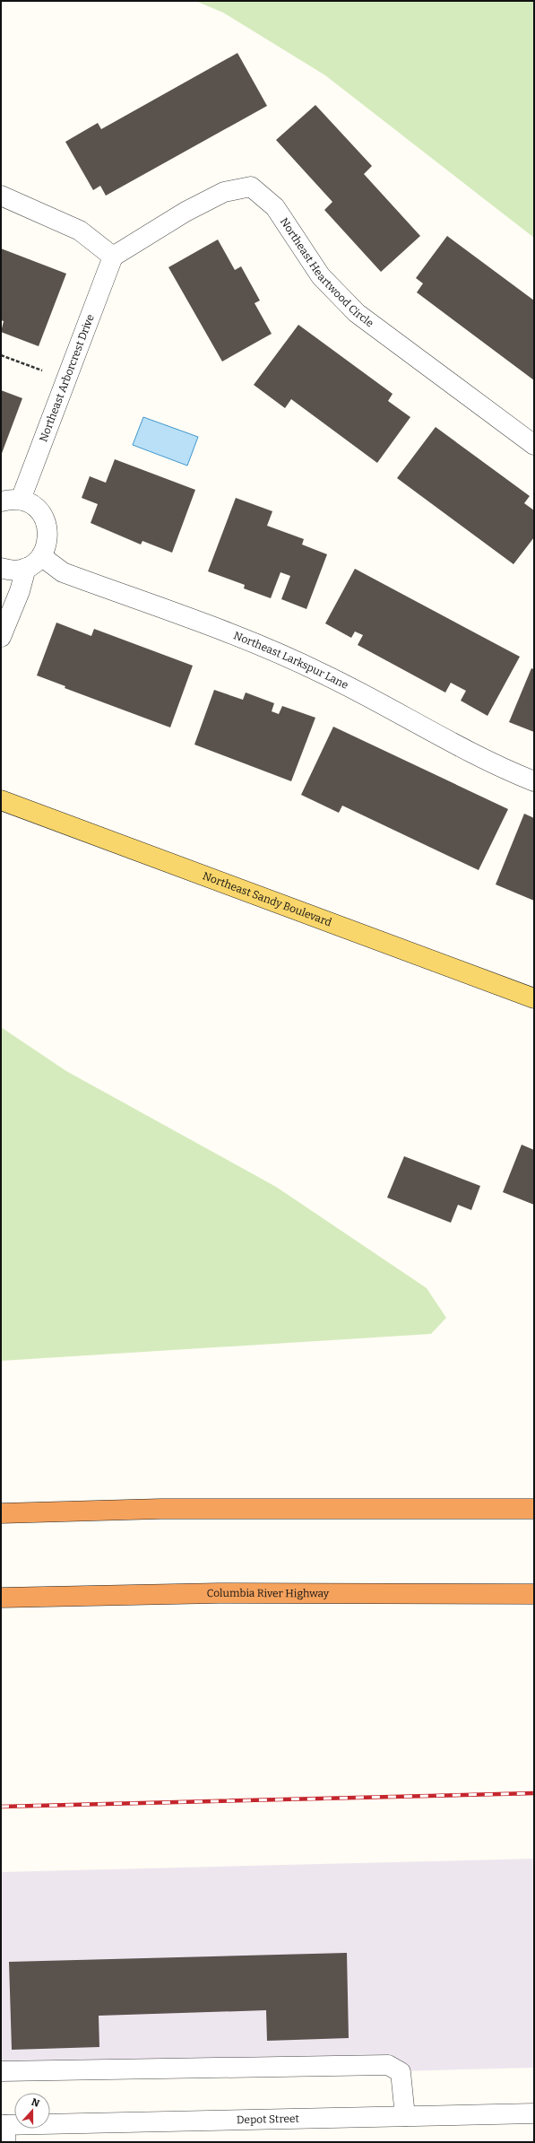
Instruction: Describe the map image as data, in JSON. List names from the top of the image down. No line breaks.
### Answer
{"streets":{"highway":["Columbia River Highway"],"main road":["Northeast Sandy Boulevard"],"street":["Northeast Heartwood Circle","Northeast Arborcrest Drive","Northeast Larkspur Lane","Depot Street"]},"crossings":[["Northeast Heartwood Circle","Northeast Arborcrest Drive"]],"north":"top"}
